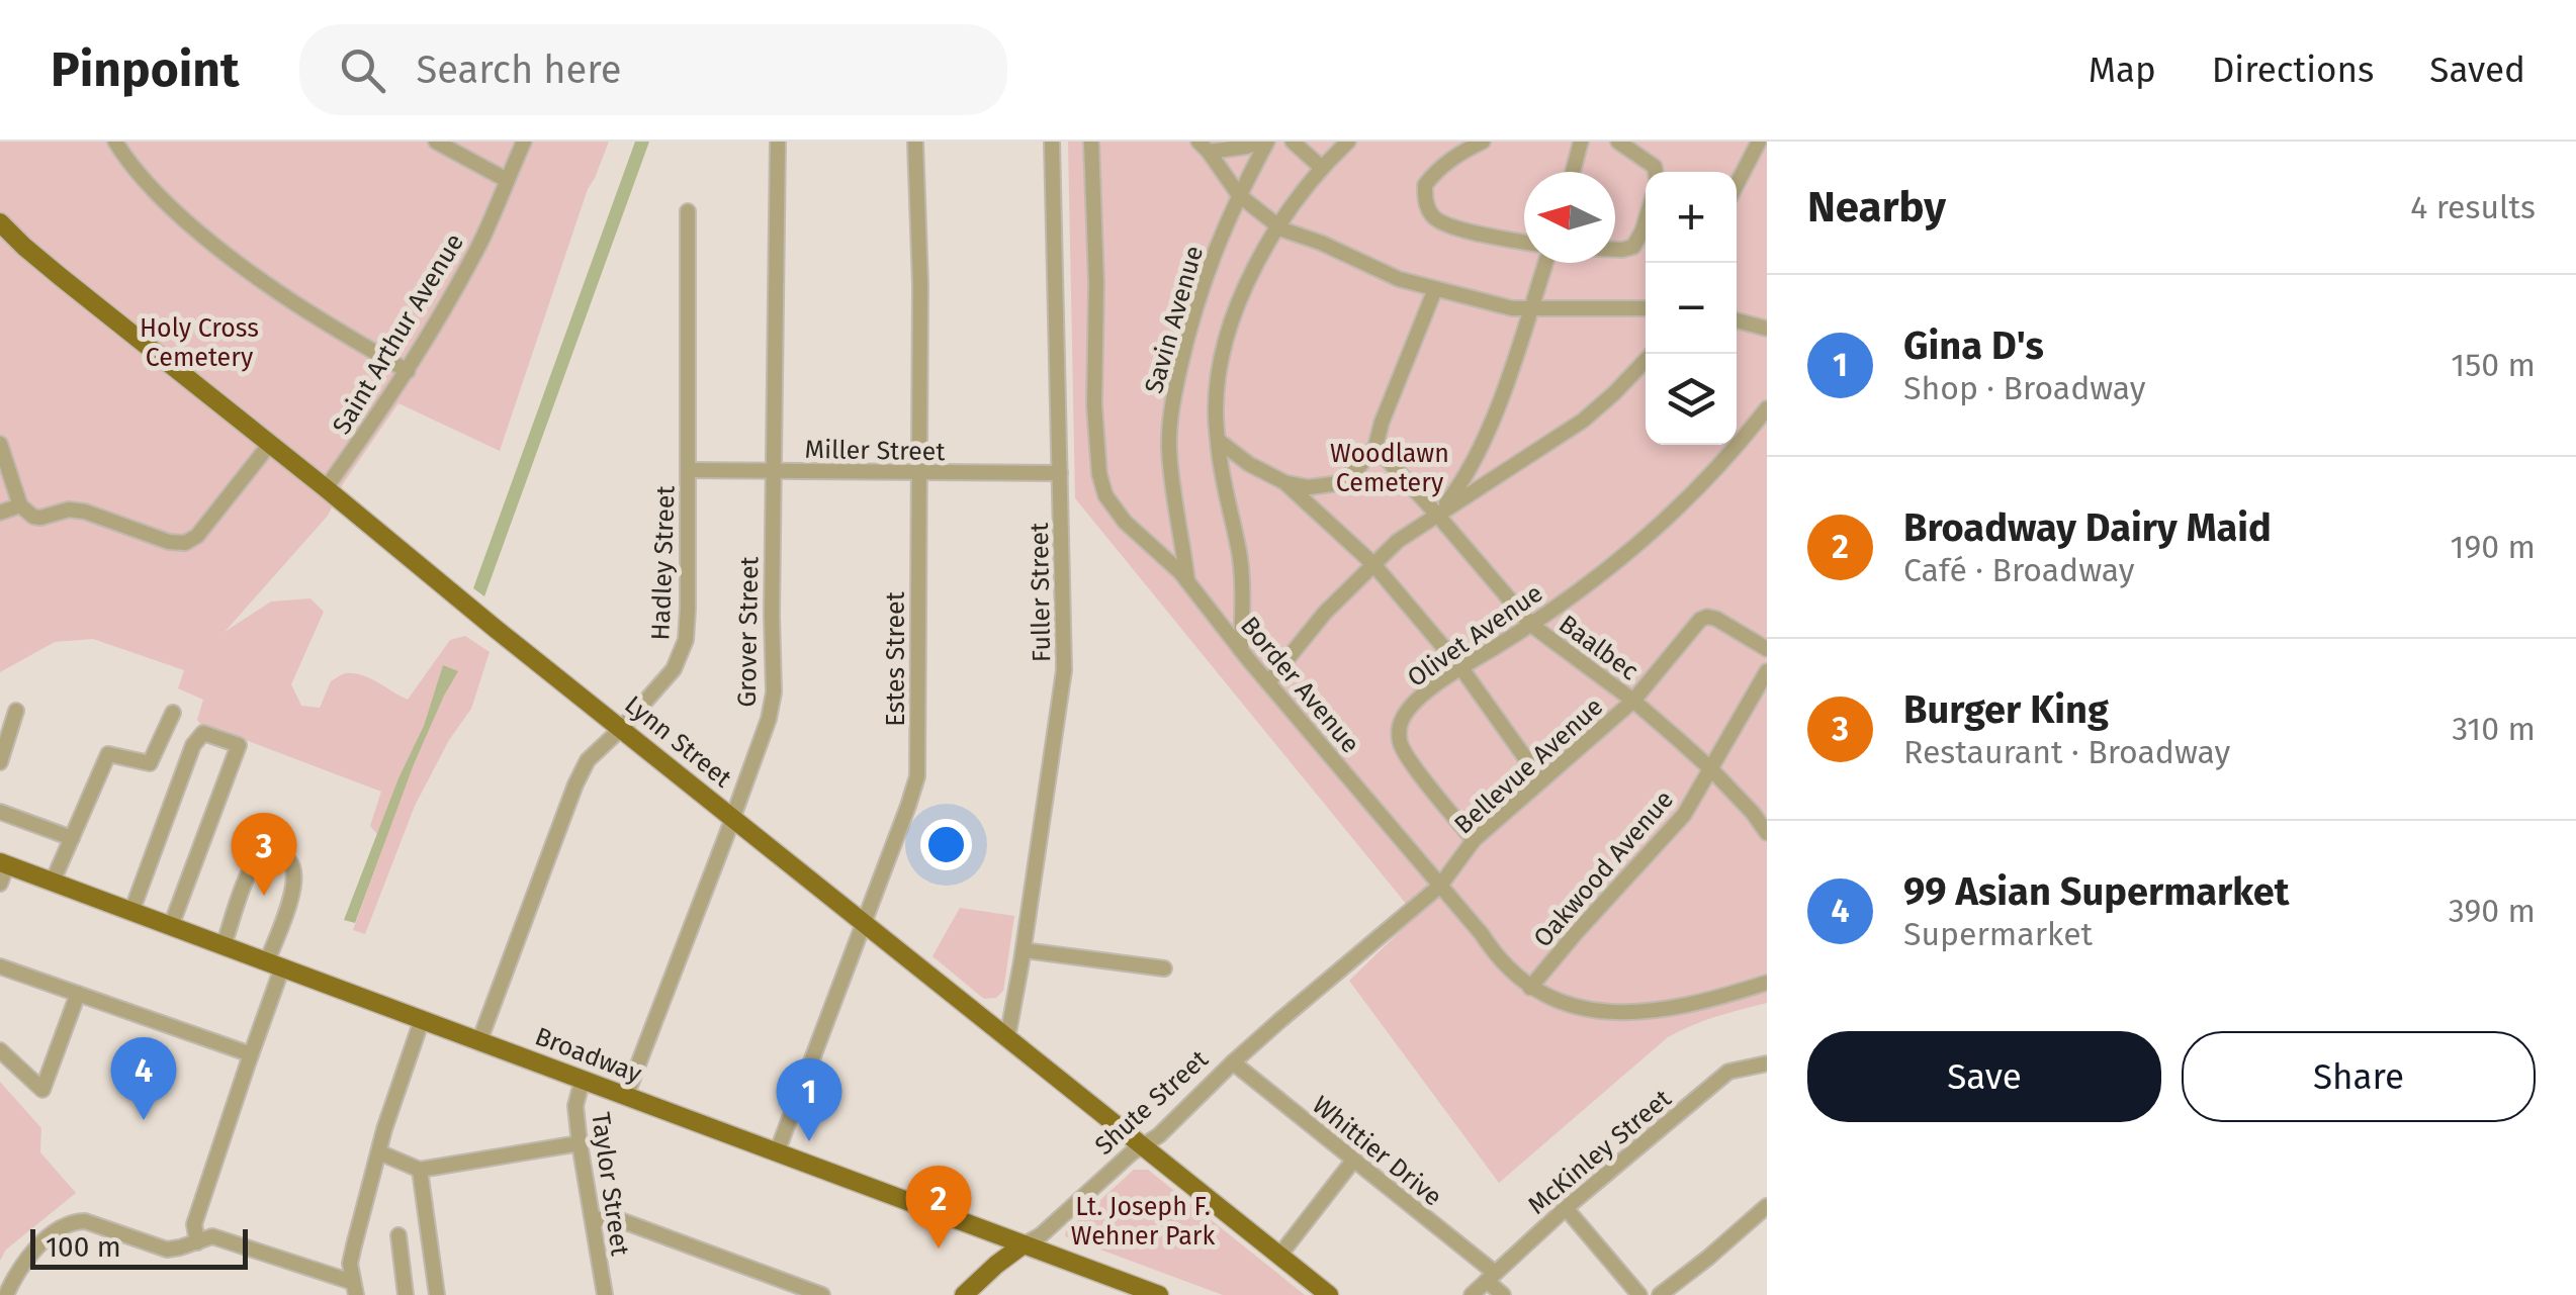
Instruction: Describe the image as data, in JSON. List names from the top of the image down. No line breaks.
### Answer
{"streets":{"main road":["Lynn Street","Broadway","Shute Street"],"street":["Savin Avenue","Saint Arthur Avenue","Miller Street","Hadley Street","Fuller Street","Grover Street","Olivet Avenue","Baalbec","Estes Street","Border Avenue","Bellevue Avenue","Oakwood Avenue","Whittier Drive","McKinley Street","Taylor Street"]},"crossings":[["Savin Avenue","Border Avenue"],["Saint Arthur Avenue","Lynn Street"],["Miller Street","Hadley Street"],["Miller Street","Fuller Street"],["Miller Street","Grover Street"],["Miller Street","Estes Street"],["Hadley Street","Lynn Street"],["Hadley Street","Broadway"],["Fuller Street","Lynn Street"],["Grover Street","Lynn Street"],["Grover Street","Broadway"],["Olivet Avenue","Baalbec"],["Olivet Avenue","Bellevue Avenue"],["Baalbec","Bellevue Avenue"],["Baalbec","Oakwood Avenue"],["Estes Street","Lynn Street"],["Estes Street","Broadway"],["Border Avenue","Bellevue Avenue"],["Border Avenue","Oakwood Avenue"],["Lynn Street","Shute Street"],["Bellevue Avenue","Shute Street"],["Broadway","Shute Street"],["Broadway","Taylor Street"],["Shute Street","Whittier Drive"],["Whittier Drive","McKinley Street"]],"parks":["Holy Cross Cemetery","Woodlawn Cemetery","Lt. Joseph F. Wehner Park"],"scale_bar":"100 m","north":"left","page":{"header":"Pinpoint","search":"Search here","nav":["Map","Directions","Saved"],"heading":["Nearby","4 results"],"map_buttons":["+","−"],"list":[{"mark":"1","name":"Gina D's","note":"Shop · Broadway","value":"150 m"},{"mark":"2","name":"Broadway Dairy Maid","note":"Café · Broadway","value":"190 m"},{"mark":"3","name":"Burger King","note":"Restaurant · Broadway","value":"310 m"},{"mark":"4","name":"99 Asian Supermarket","note":"Supermarket","value":"390 m"}],"pins":["3","4","1","2"],"buttons":["Save","Share"],"scale":"100 m"}}
